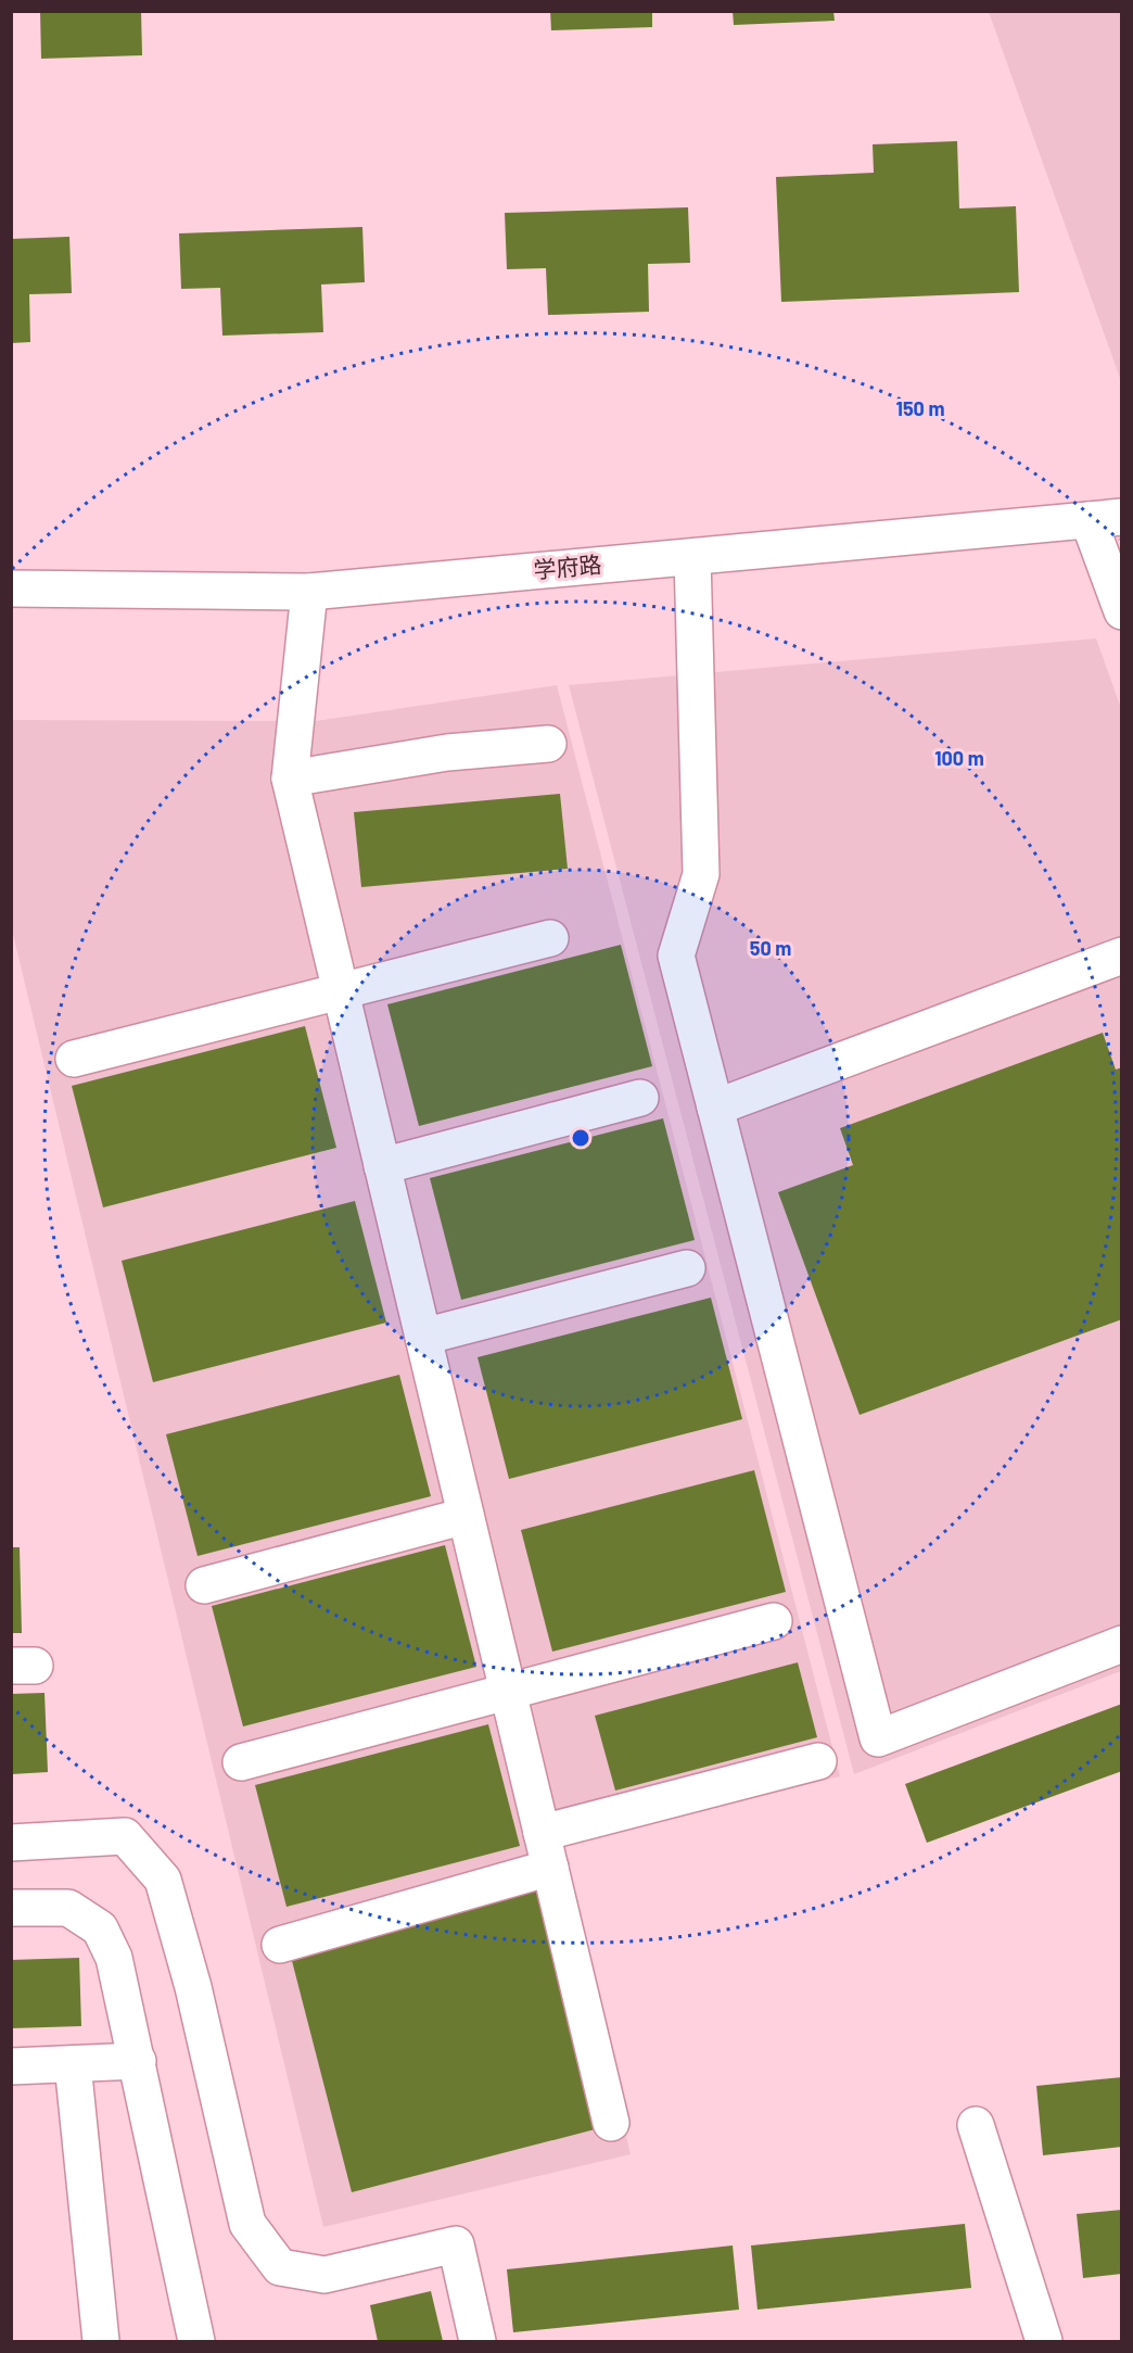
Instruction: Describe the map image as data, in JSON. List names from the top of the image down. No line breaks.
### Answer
{"streets":{"street":["学府路"]},"rings":["150 m","100 m","50 m"]}
